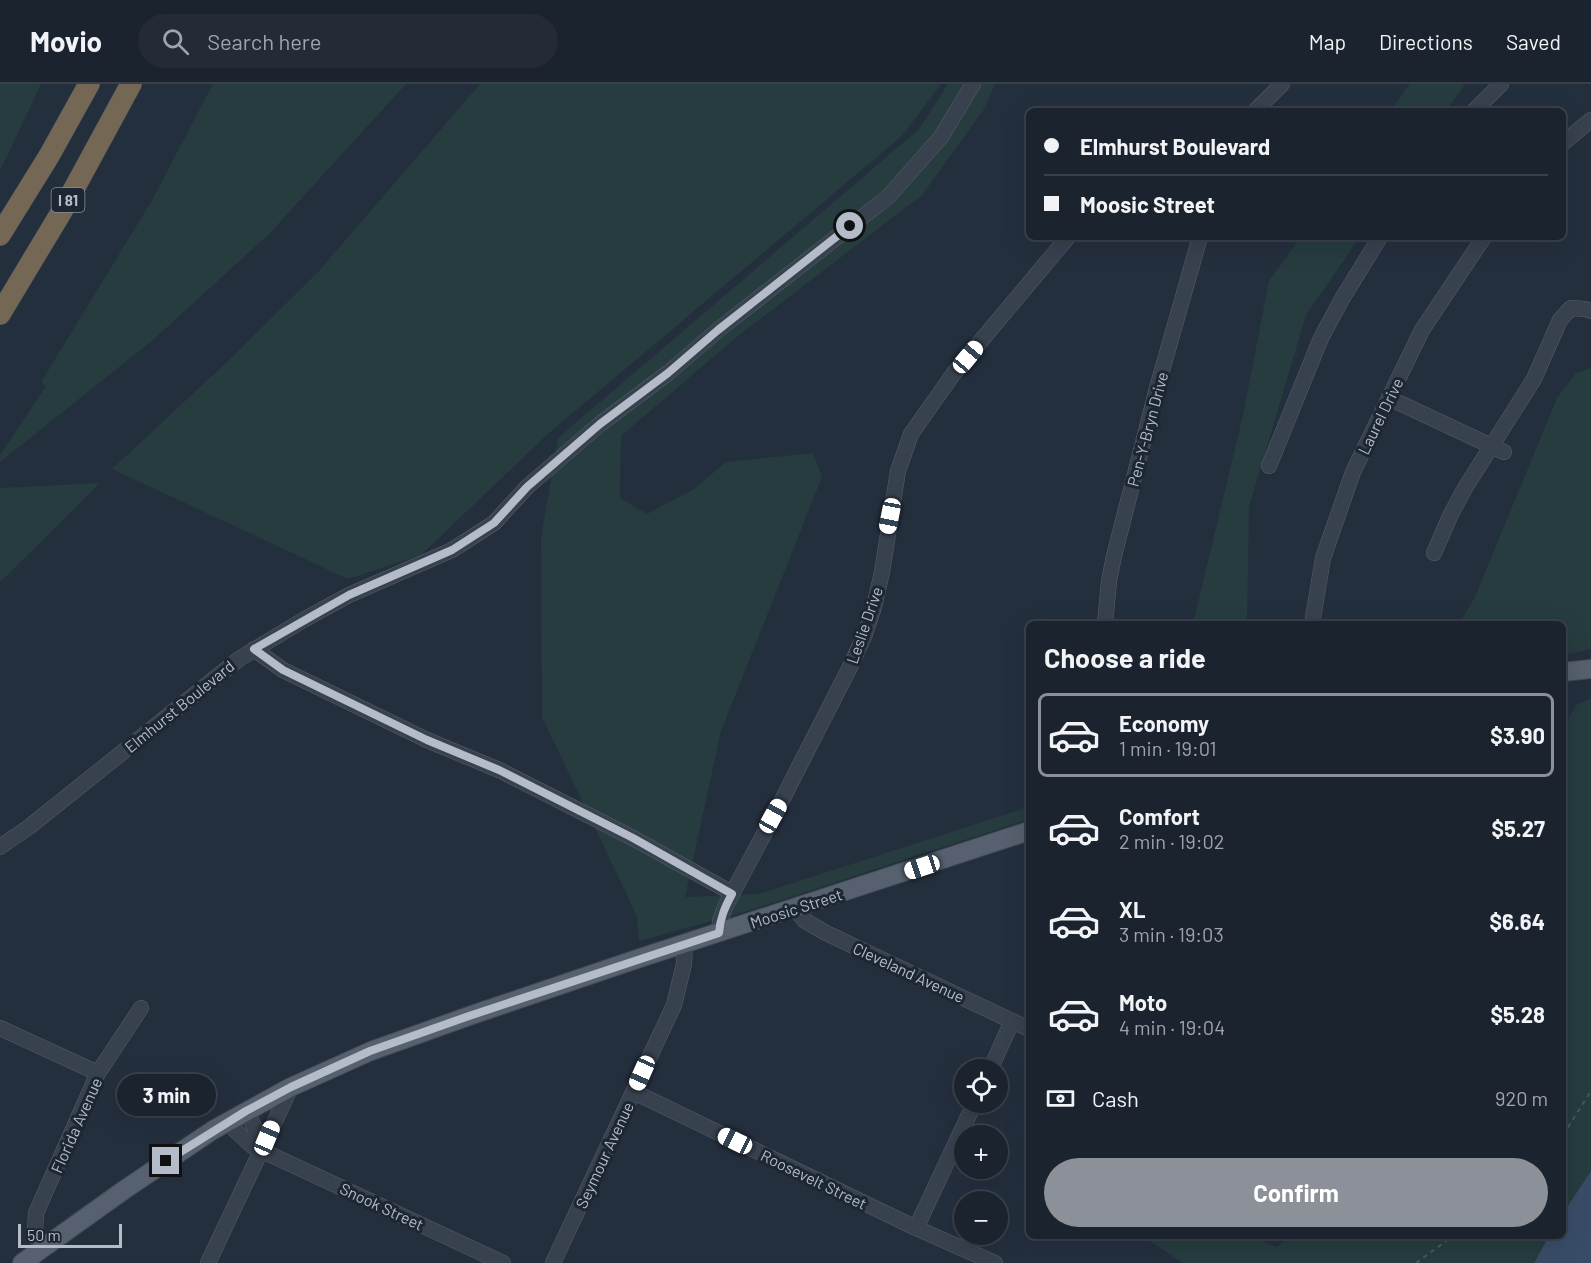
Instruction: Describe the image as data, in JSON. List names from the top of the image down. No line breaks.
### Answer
{"streets":{"highway":["I 81"],"main road":["Moosic Street"],"street":["Laurel Drive","Pen-Y-Bryn Drive","Leslie Drive","Elmhurst Boulevard","Cleveland Avenue","Florida Avenue","Seymour Avenue","Roosevelt Street","Snook Street"]},"crossings":[["Leslie Drive","Moosic Street"],["Moosic Street","Cleveland Avenue"],["Moosic Street","Florida Avenue"],["Moosic Street","Seymour Avenue"],["Moosic Street","Snook Street"],["Seymour Avenue","Roosevelt Street"]],"scale_bar":"50 m","page":{"header":"Movio","search":"Search here","nav":["Map","Directions","Saved"],"banner":["Elmhurst Boulevard","Moosic Street"],"heading":"Choose a ride","list":[{"name":"Economy","note":"1 min · 19:01","value":"$3.90"},{"name":"Comfort","note":"2 min · 19:02","value":"$5.27"},{"name":"XL","note":"3 min · 19:03","value":"$6.64"},{"name":"Moto","note":"4 min · 19:04","value":"$5.28"}],"map_buttons":["+","−"],"pay":["Cash","920 m"],"bubble":"3 min","buttons":"Confirm","scale":"50 m"}}
